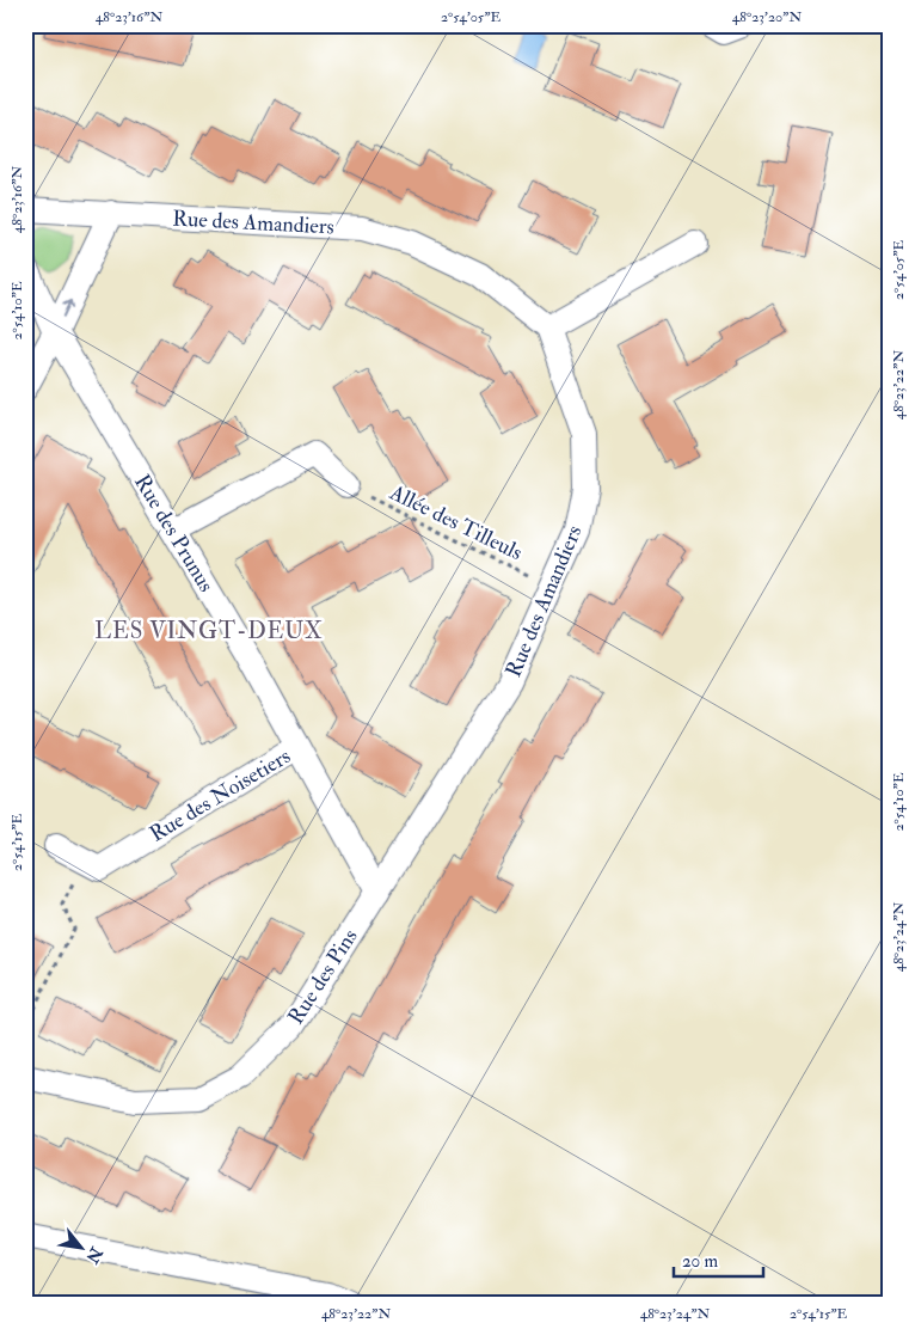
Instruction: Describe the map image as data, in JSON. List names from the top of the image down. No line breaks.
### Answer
{"streets":{"street":["Rue des Amandiers","Rue des Prunus","Rue des Noisetiers","Rue des Pins"],"path":["Allée des Tilleuls"]},"crossings":[["Rue des Amandiers","Allée des Tilleuls"],["Rue des Amandiers","Rue des Prunus"],["Rue des Amandiers","Rue des Pins"],["Rue des Prunus","Rue des Noisetiers"],["Rue des Prunus","Rue des Pins"]],"districts":["LES VINGT-DEUX"],"scale_bar":"20 m","north":"bottom right","coordinates":["48°23'16\"N","2°54'05\"E","48°23'20\"N","2°54'10\"E","48°23'22\"N","2°54'15\"E","48°23'24\"N"]}
